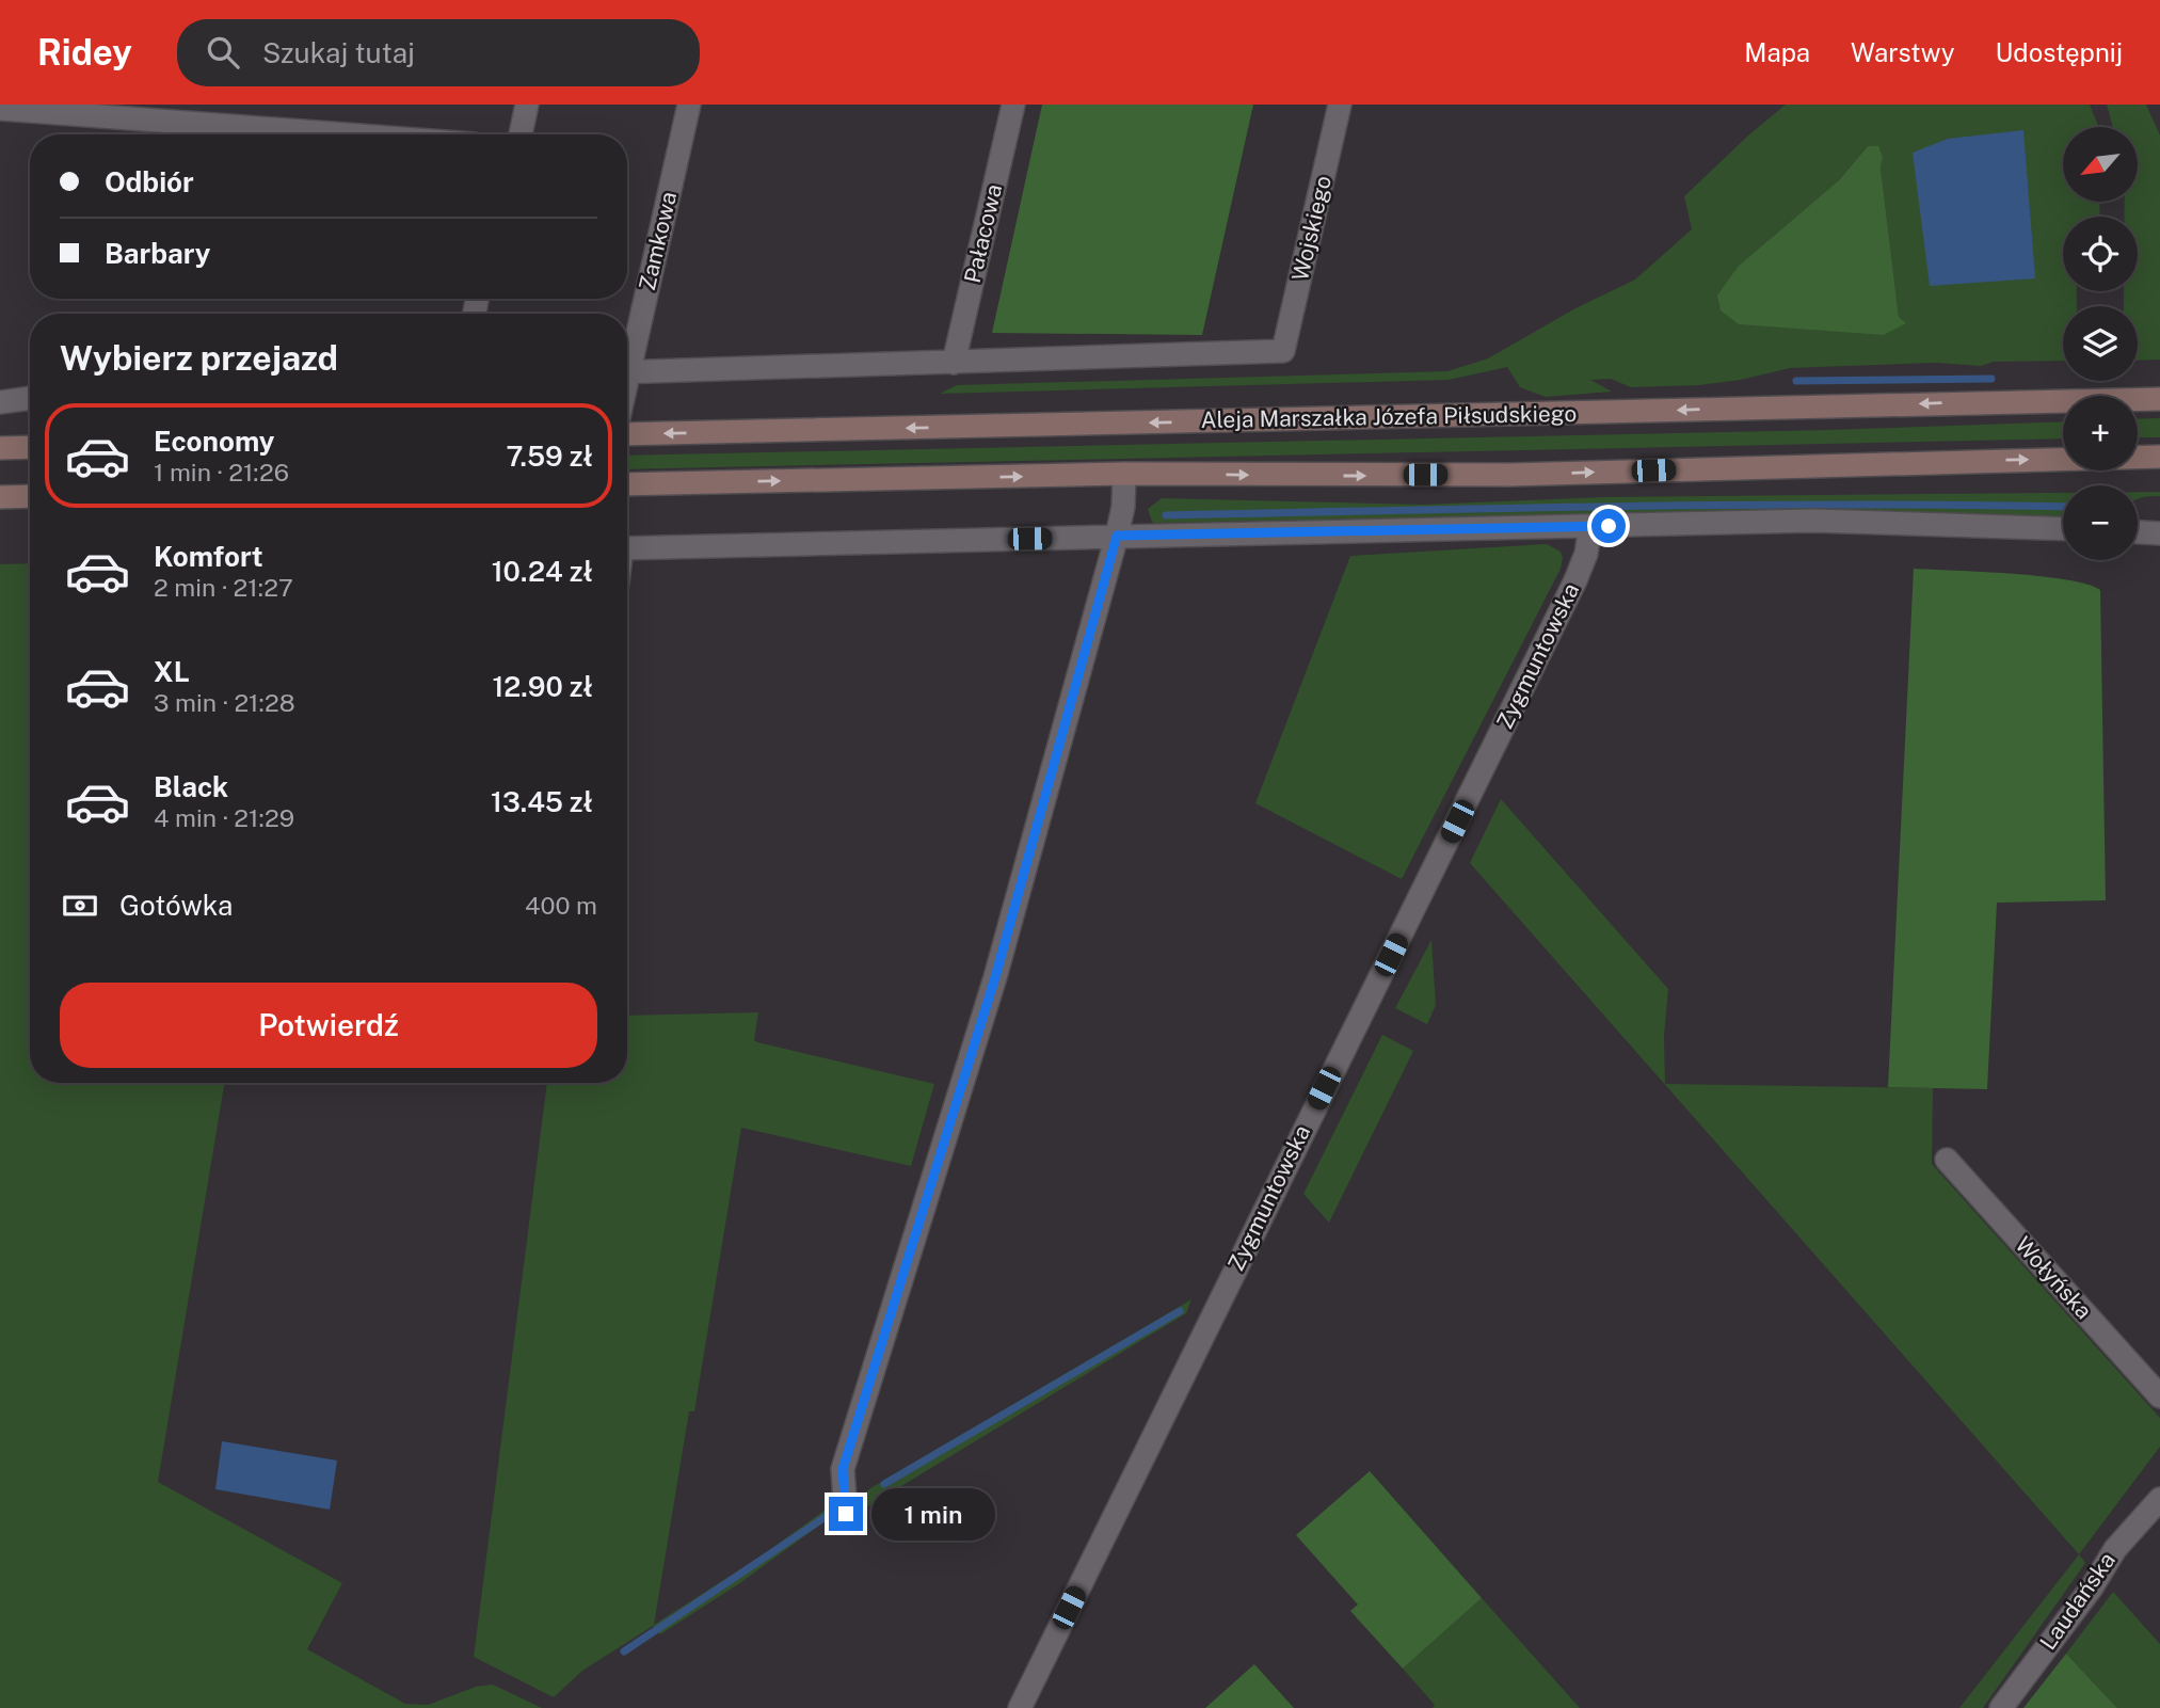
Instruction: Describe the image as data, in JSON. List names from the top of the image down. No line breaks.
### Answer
{"streets":{"main road":["Aleja Marszałka Józefa Piłsudskiego"],"street":["Wojskiego","Pałacowa","Zamkowa","Zygmuntowska","Wołyńska","Laudańska"]},"crossings":[["Wojskiego","Pałacowa"]],"north":"bottom left","page":{"header":"Ridey","search":"Szukaj tutaj","nav":["Mapa","Warstwy","Udostępnij"],"map_buttons":["+","−"],"banner":["Odbiór","Barbary"],"heading":"Wybierz przejazd","list":[{"name":"Economy","note":"1 min · 21:26","value":"7.59 zł"},{"name":"Komfort","note":"2 min · 21:27","value":"10.24 zł"},{"name":"XL","note":"3 min · 21:28","value":"12.90 zł"},{"name":"Black","note":"4 min · 21:29","value":"13.45 zł"}],"pay":["Gotówka","400 m"],"buttons":"Potwierdź","bubble":"1 min"}}
